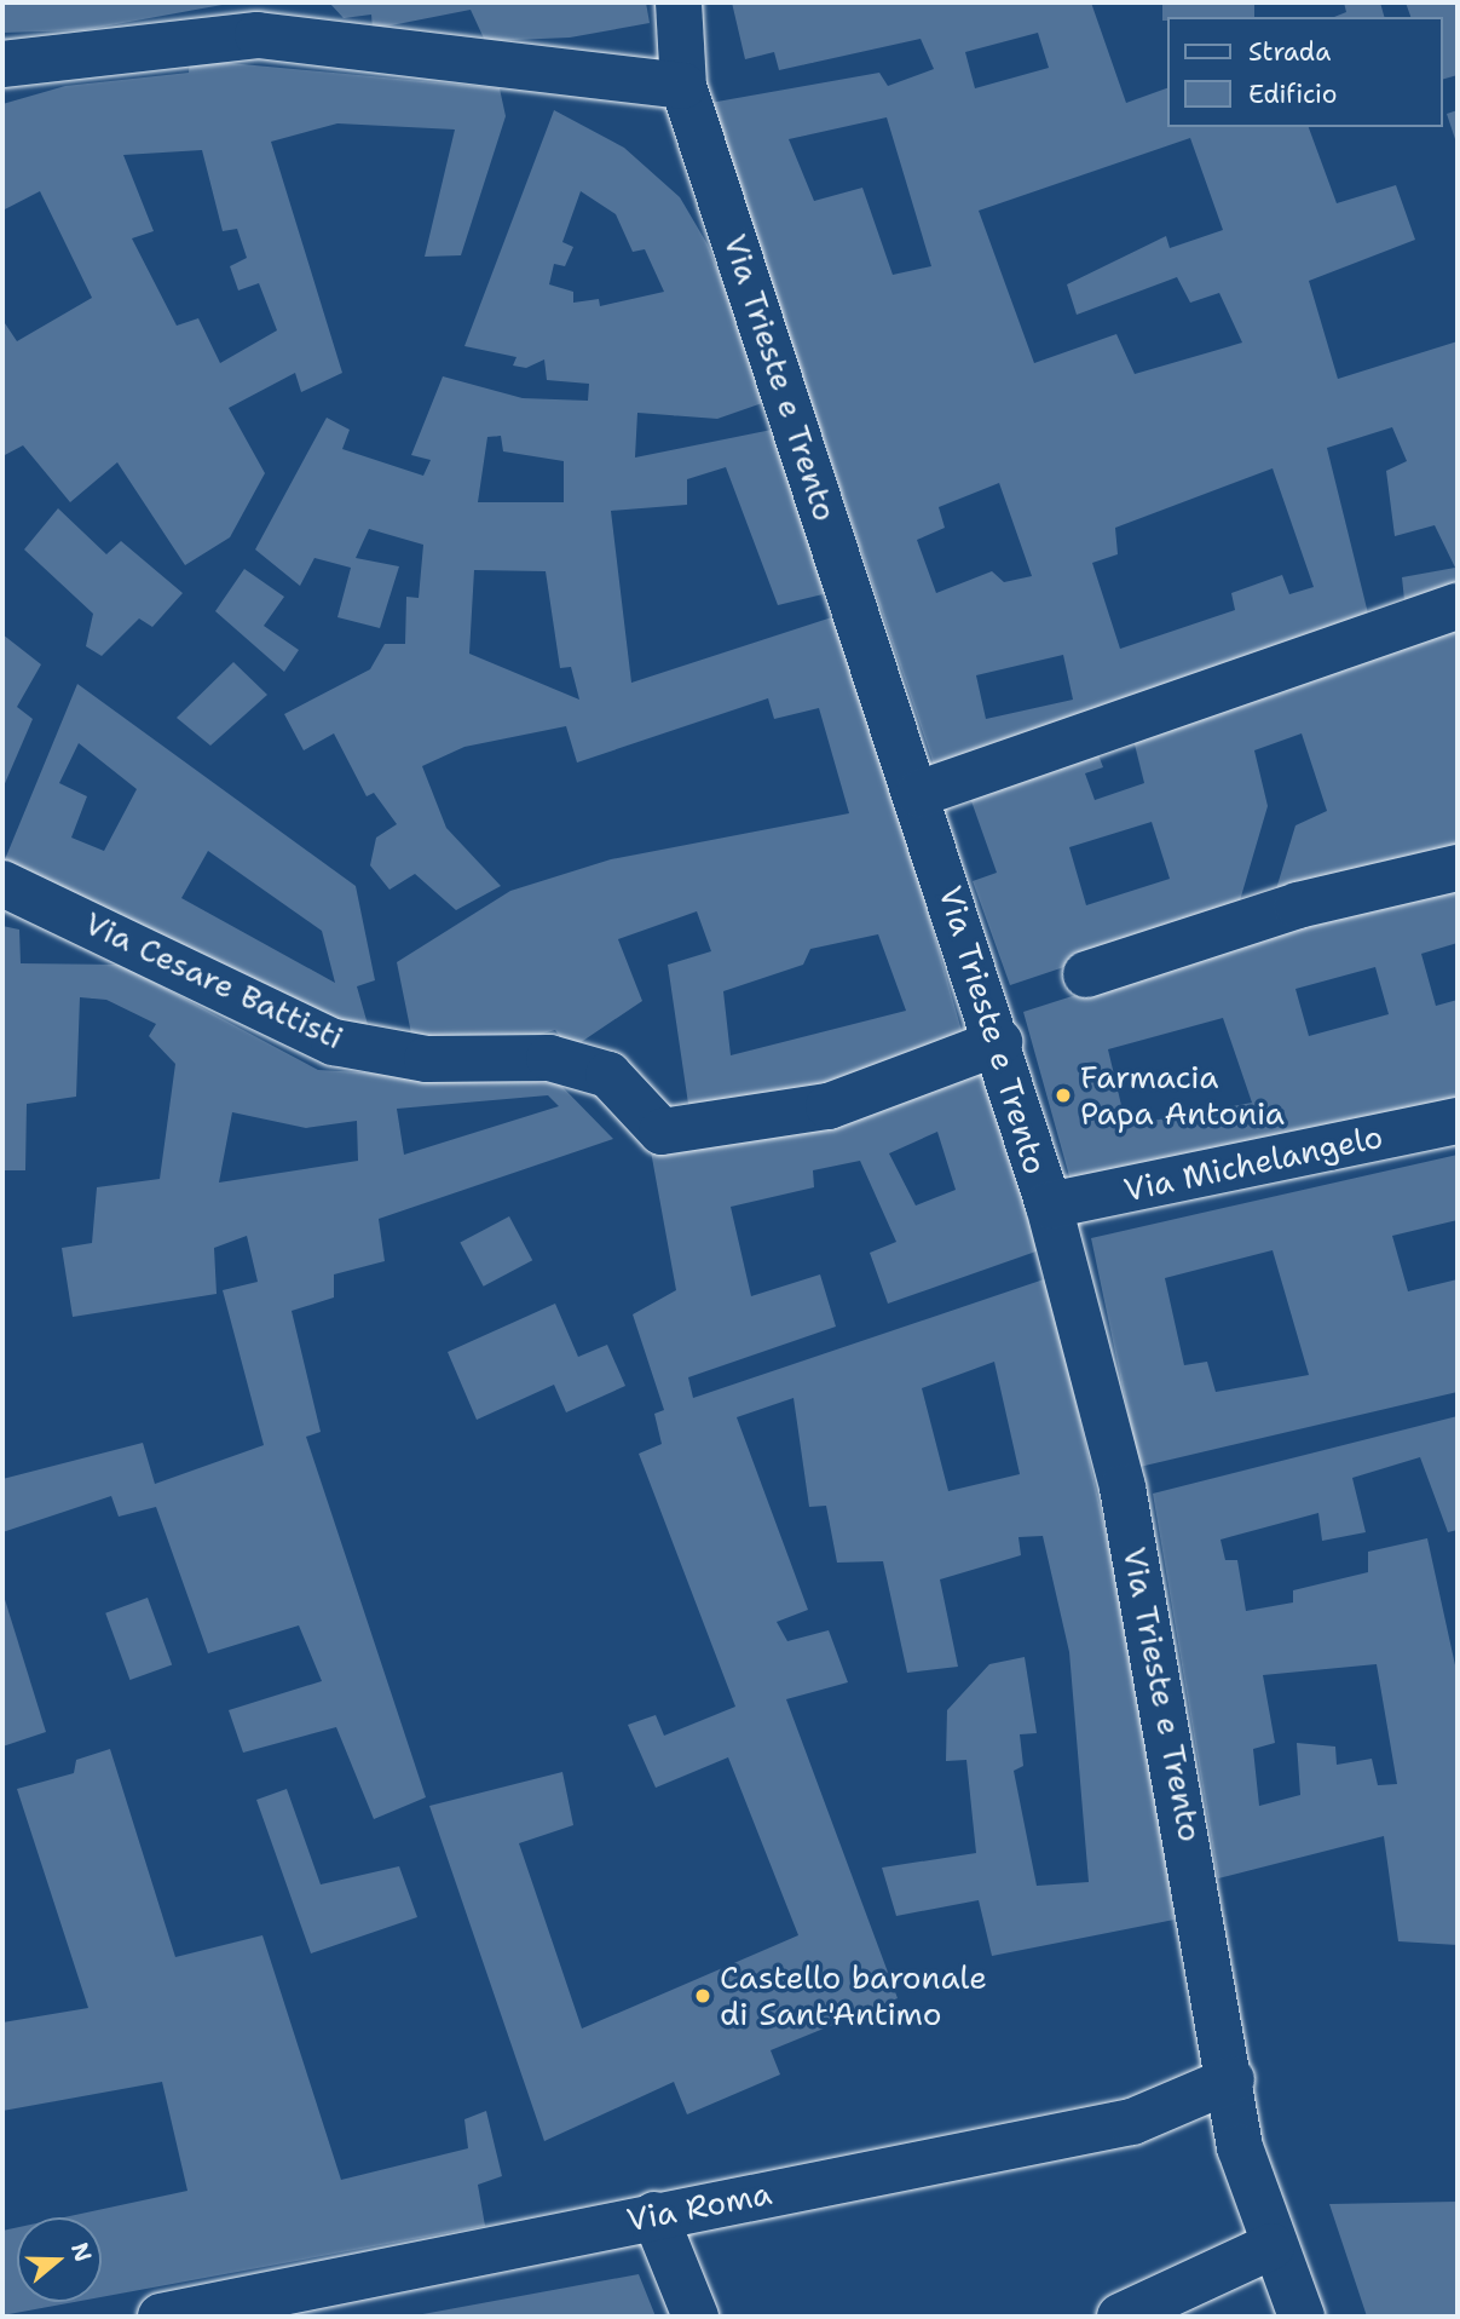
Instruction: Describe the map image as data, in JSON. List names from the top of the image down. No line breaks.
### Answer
{"streets":{"street":["Via Trieste e Trento","Via Cesare Battisti","Via Michelangelo","Via Roma"]},"crossings":[["Via Trieste e Trento","Via Cesare Battisti"],["Via Trieste e Trento","Via Michelangelo"],["Via Trieste e Trento","Via Roma"]],"places":["Farmacia Papa Antonia","Castello baronale di Sant'Antimo"],"legend":["Strada","Edificio"],"north":"right"}
